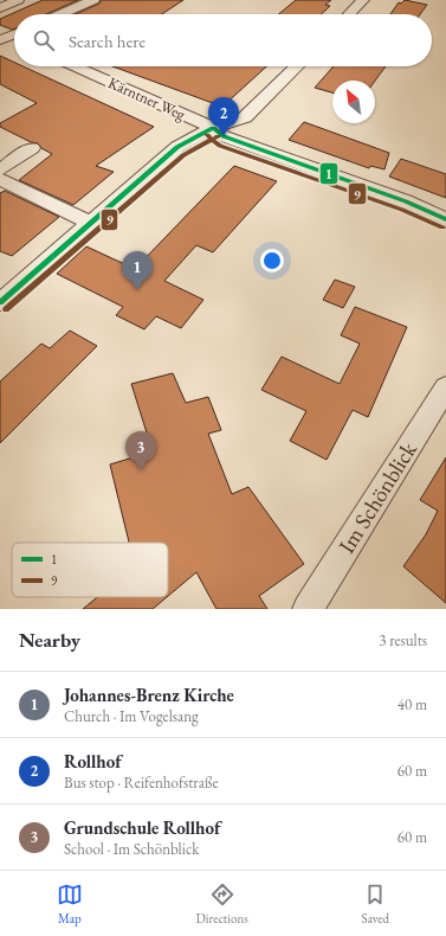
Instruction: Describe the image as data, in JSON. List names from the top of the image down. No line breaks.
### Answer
{"streets":{"street":["Kärntner Weg","Im Schönblick"]},"lines":["transit line 1","transit line 9"],"legend":["1","9"],"north":"top left","page":{"search":"Search here","pins":["2","1","3"],"heading":["Nearby","3 results"],"list":[{"mark":"1","name":"Johannes-Brenz Kirche","note":"Church · Im Vogelsang","value":"40 m"},{"mark":"2","name":"Rollhof","note":"Bus stop · Reifenhofstraße","value":"60 m"},{"mark":"3","name":"Grundschule Rollhof","note":"School · Im Schönblick","value":"60 m"}],"nav":["Map","Directions","Saved"]}}
